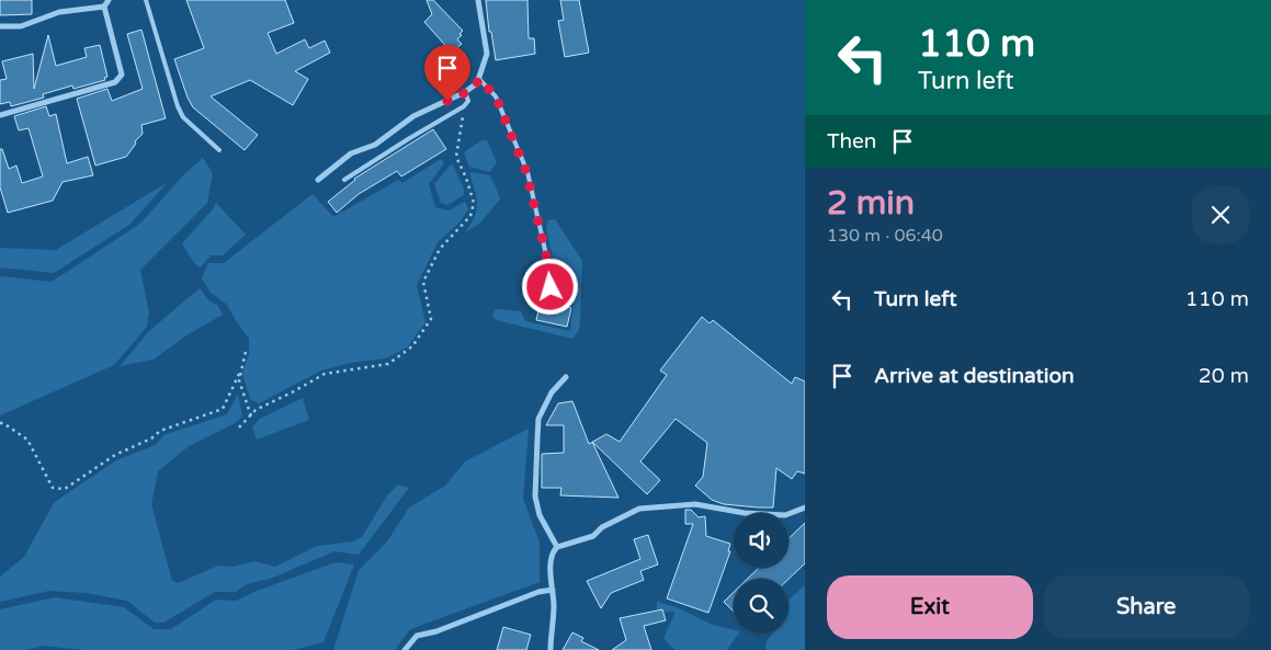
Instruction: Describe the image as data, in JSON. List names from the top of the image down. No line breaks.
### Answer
{"page":{"turn":["110 m","Turn left"],"then":"Then","heading":["2 min","130 m · 06:40"],"list":[{"name":"Turn left","value":"110 m"},{"name":"Arrive at destination","value":"20 m"}],"buttons":["Exit","Share"]}}
